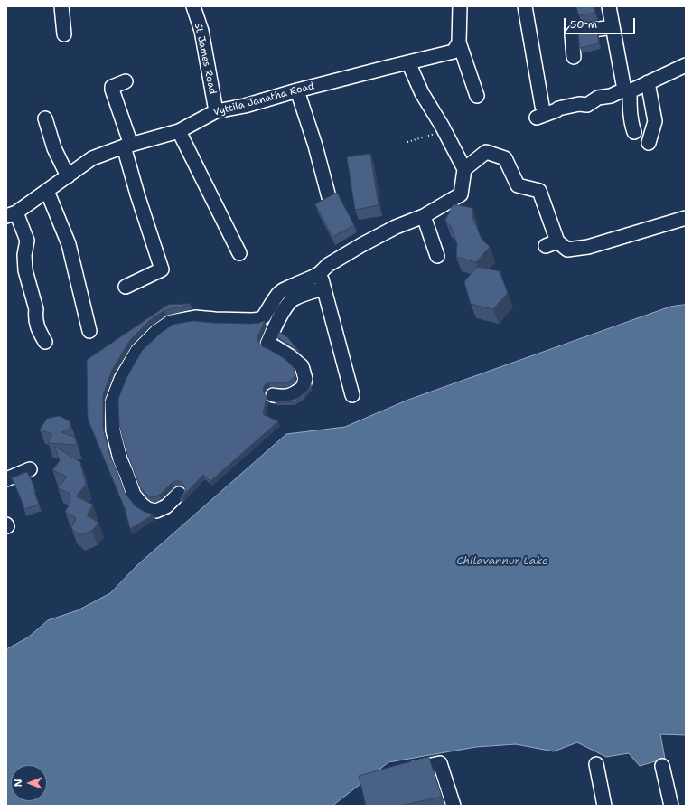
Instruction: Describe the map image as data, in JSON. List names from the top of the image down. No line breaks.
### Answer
{"streets":{"street":["St James Road","Vyttila Janatha Road"]},"crossings":[["St James Road","Vyttila Janatha Road"]],"water":["Chilavannur Lake"],"scale_bar":"50 m","north":"left"}
